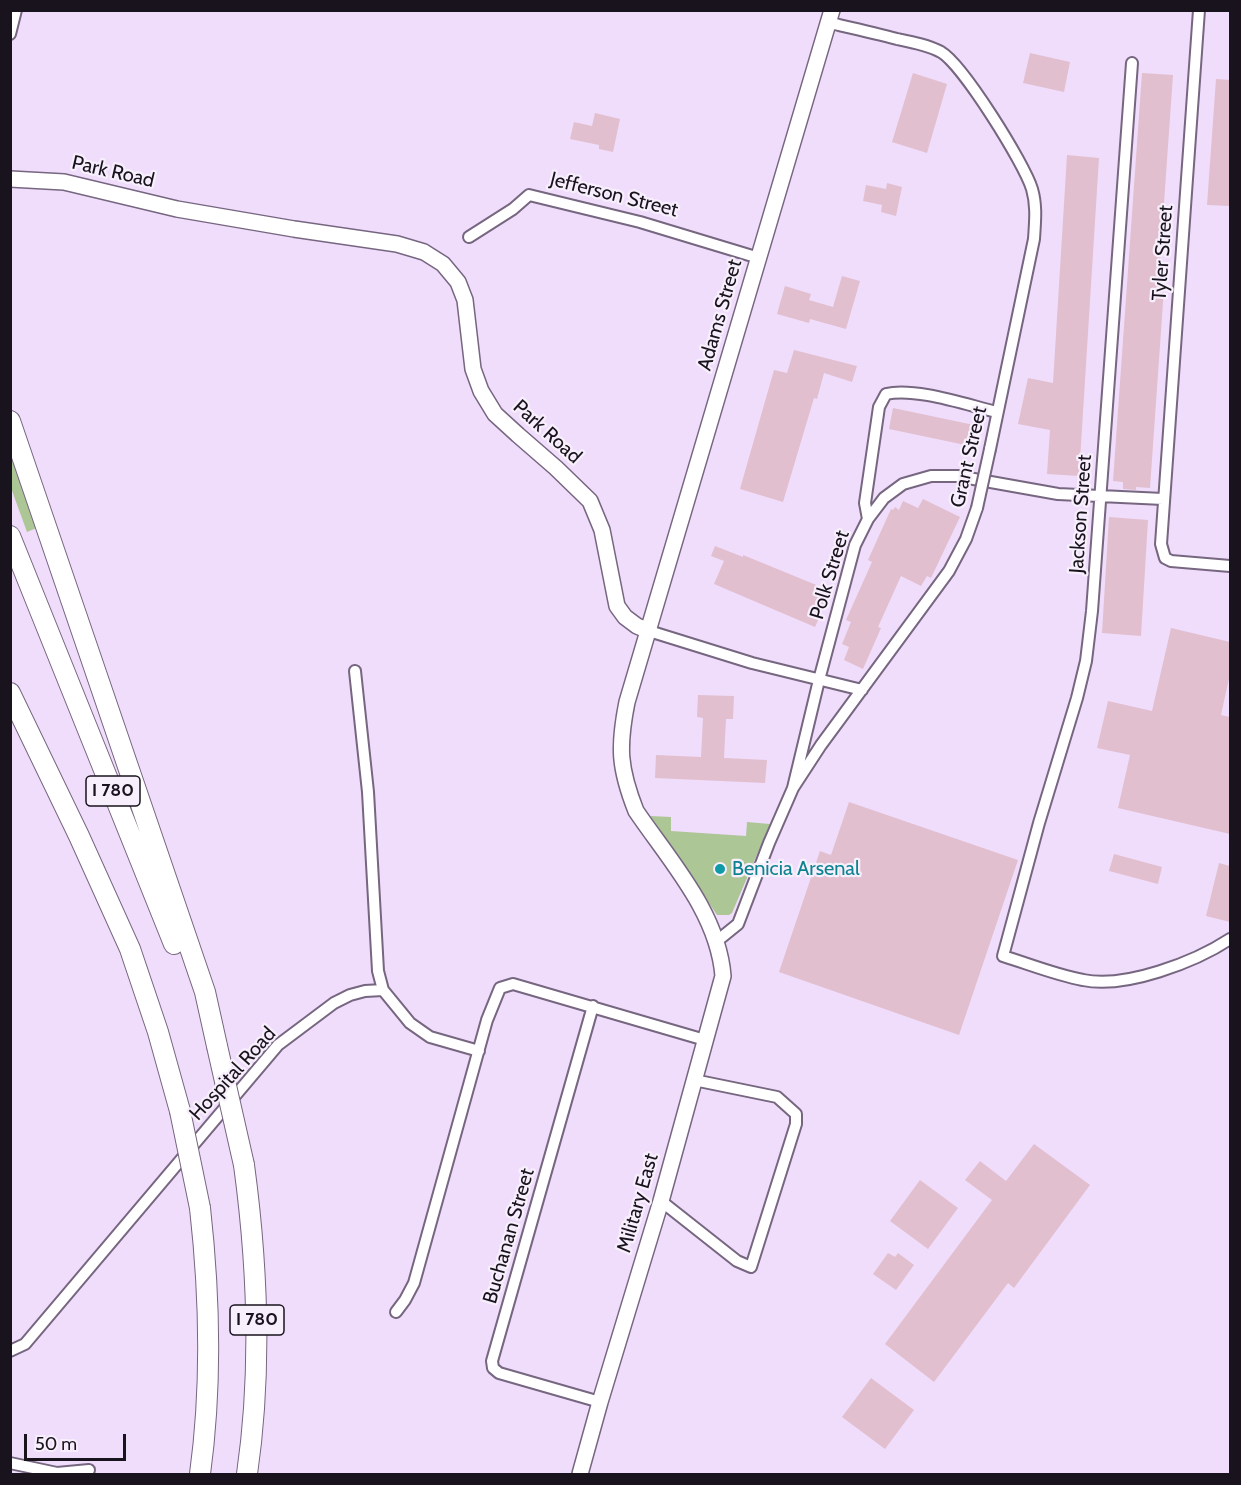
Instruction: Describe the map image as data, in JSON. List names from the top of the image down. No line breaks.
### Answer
{"streets":{"highway":["I 780"],"street":["Park Road","Jefferson Street","Tyler Street","Adams Street","Grant Street","Jackson Street","Polk Street","Hospital Road","Military East","Buchanan Street"]},"crossings":[["Park Road","Adams Street"],["Park Road","Grant Street"],["Park Road","Polk Street"],["Jefferson Street","Adams Street"],["Tyler Street","Polk Street"],["Adams Street","Grant Street"],["Grant Street","Polk Street"],["Grant Street","Military East"],["Jackson Street","Polk Street"],["Military East","Buchanan Street"]],"places":["Benicia Arsenal"],"scale_bar":"50 m"}
